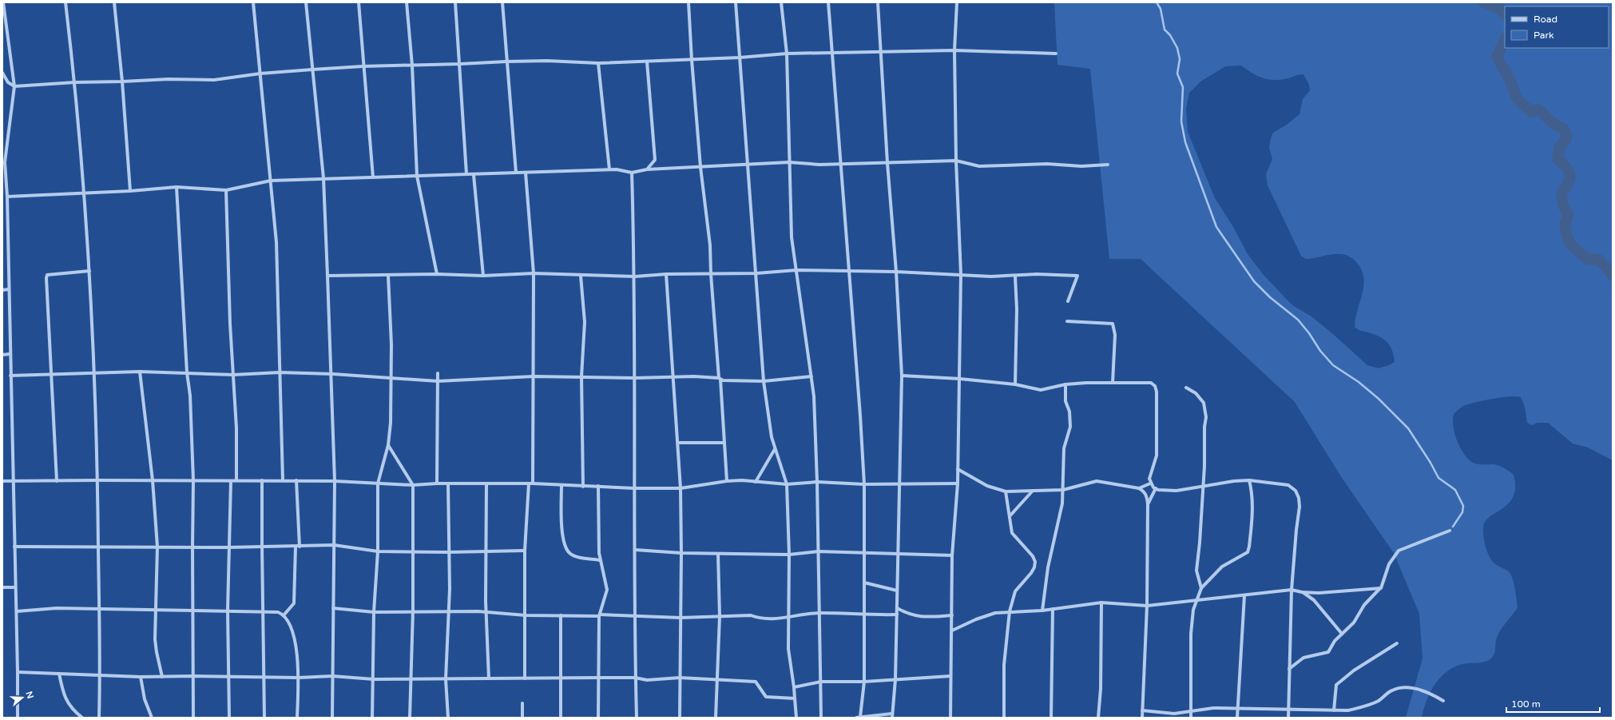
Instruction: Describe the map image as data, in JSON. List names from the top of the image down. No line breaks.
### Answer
{"legend":["Road","Park"],"scale_bar":"100 m","north":"right"}
